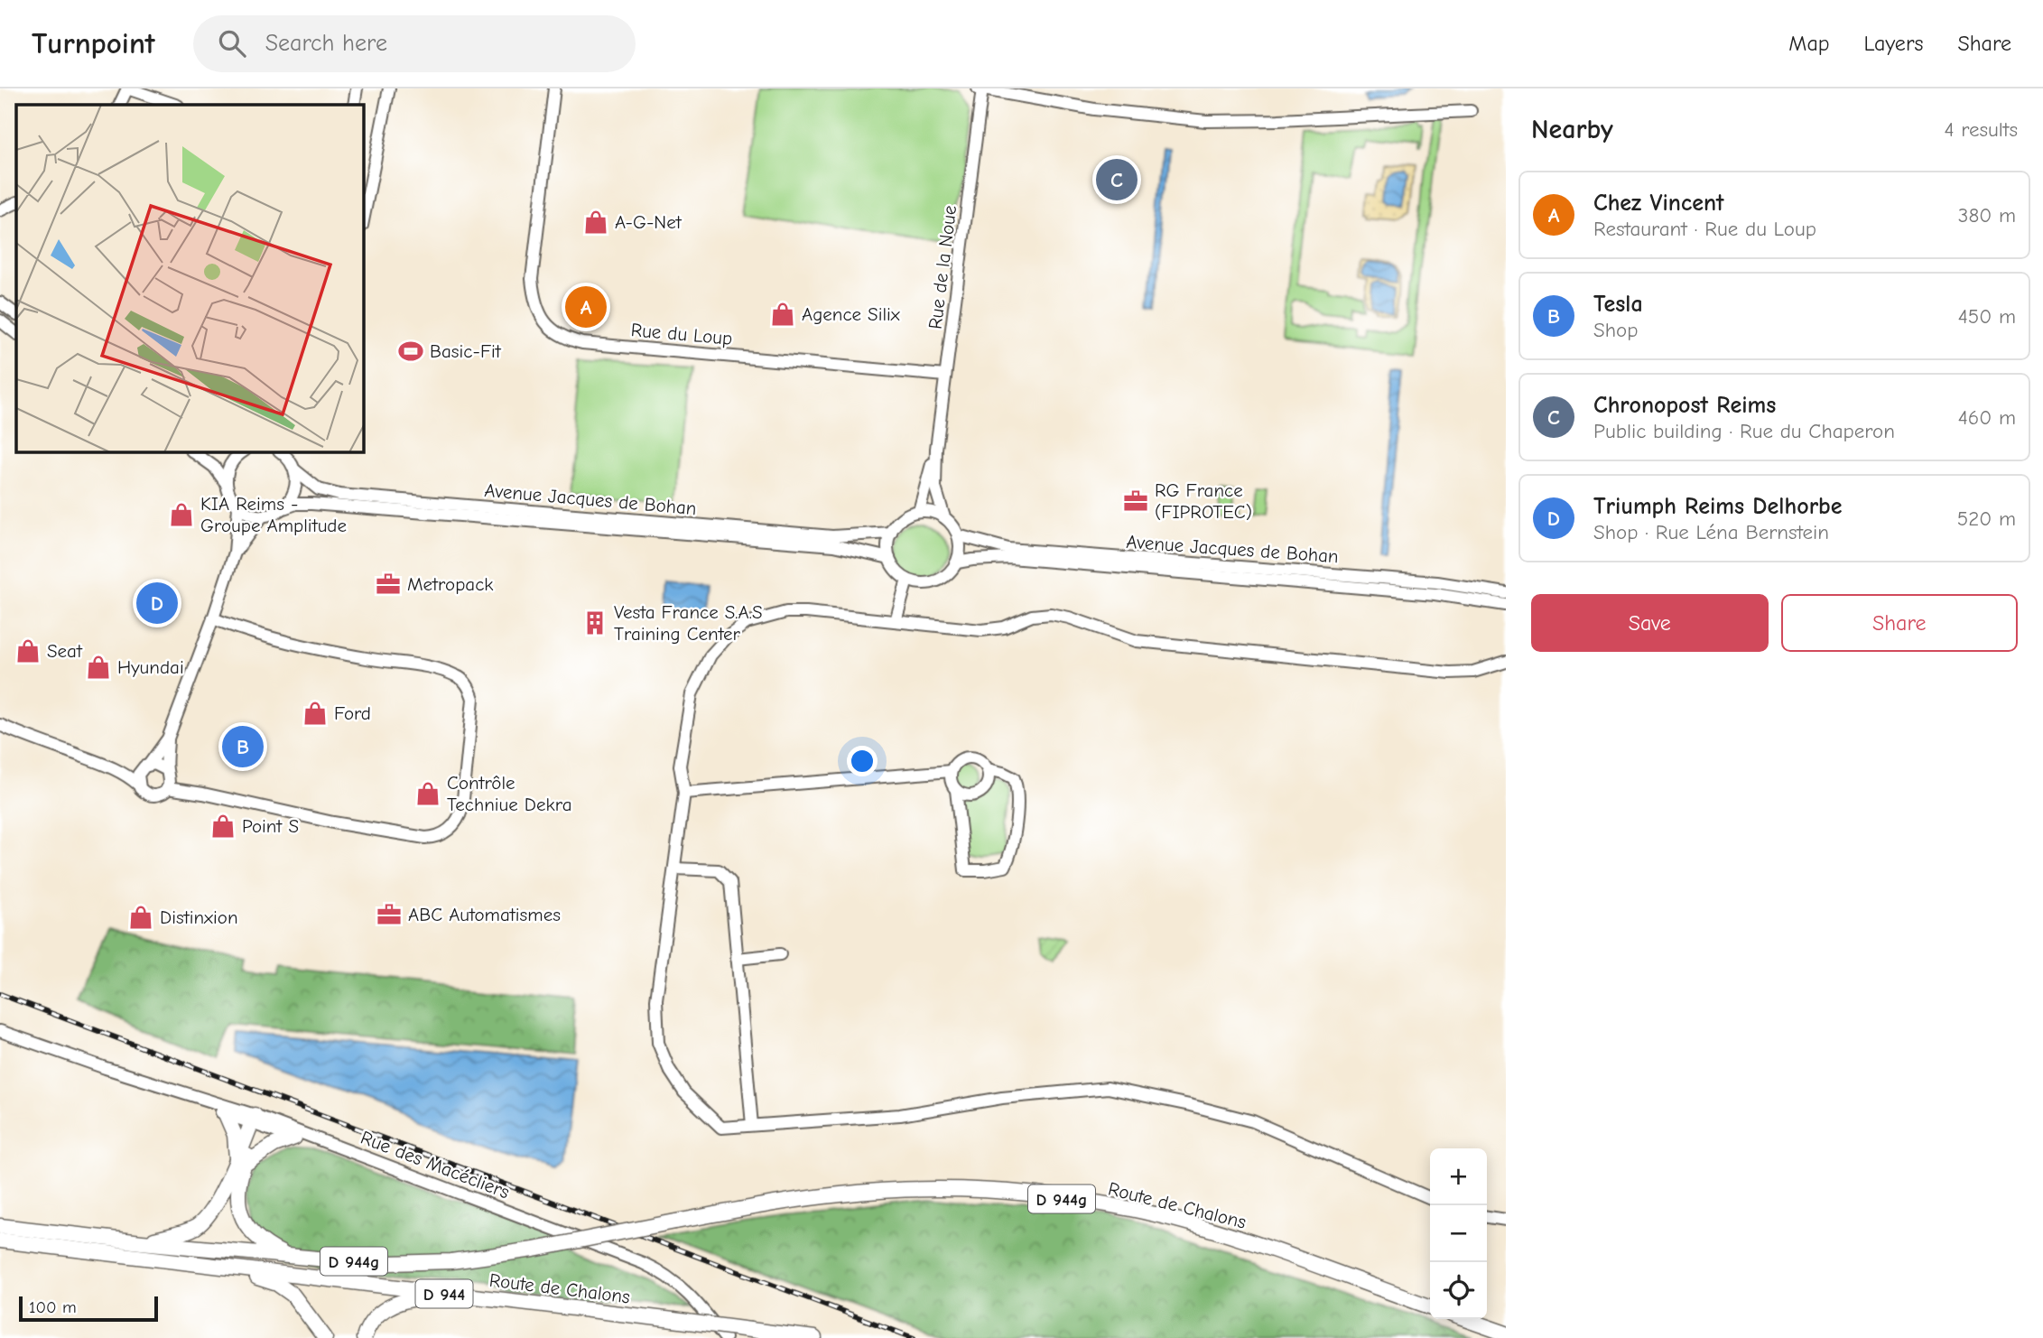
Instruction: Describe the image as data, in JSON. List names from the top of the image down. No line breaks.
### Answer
{"streets":{"main road":["D 944g","Route de Chalons","D 944"],"street":["Rue de la Noue","Rue du Loup","Avenue Jacques de Bohan","Rue des Macécliers"]},"crossings":[["Rue de la Noue","Rue du Loup"]],"places":{"shop":["A-G-Net","Agence Silix","KIA Reims - Groupe Amplitude","Seat","Hyundai","Ford","Contrôle Techniue Dekra","Point S","Distinxion"],"sports":["Basic-Fit"],"office":["RG France (FIPROTEC)","Metropack","ABC Automatismes"],"building":["Vesta France S.A.S Training Center"]},"scale_bar":"100 m","page":{"header":"Turnpoint","search":"Search here","nav":["Map","Layers","Share"],"heading":["Nearby","4 results"],"pins":["C","A","D","B"],"list":[{"mark":"A","name":"Chez Vincent","note":"Restaurant · Rue du Loup","value":"380 m"},{"mark":"B","name":"Tesla","note":"Shop","value":"450 m"},{"mark":"C","name":"Chronopost Reims","note":"Public building · Rue du Chaperon","value":"460 m"},{"mark":"D","name":"Triumph Reims Delhorbe","note":"Shop · Rue Léna Bernstein","value":"520 m"}],"buttons":["Save","Share"],"map_buttons":["+","−"],"scale":"100 m"}}
